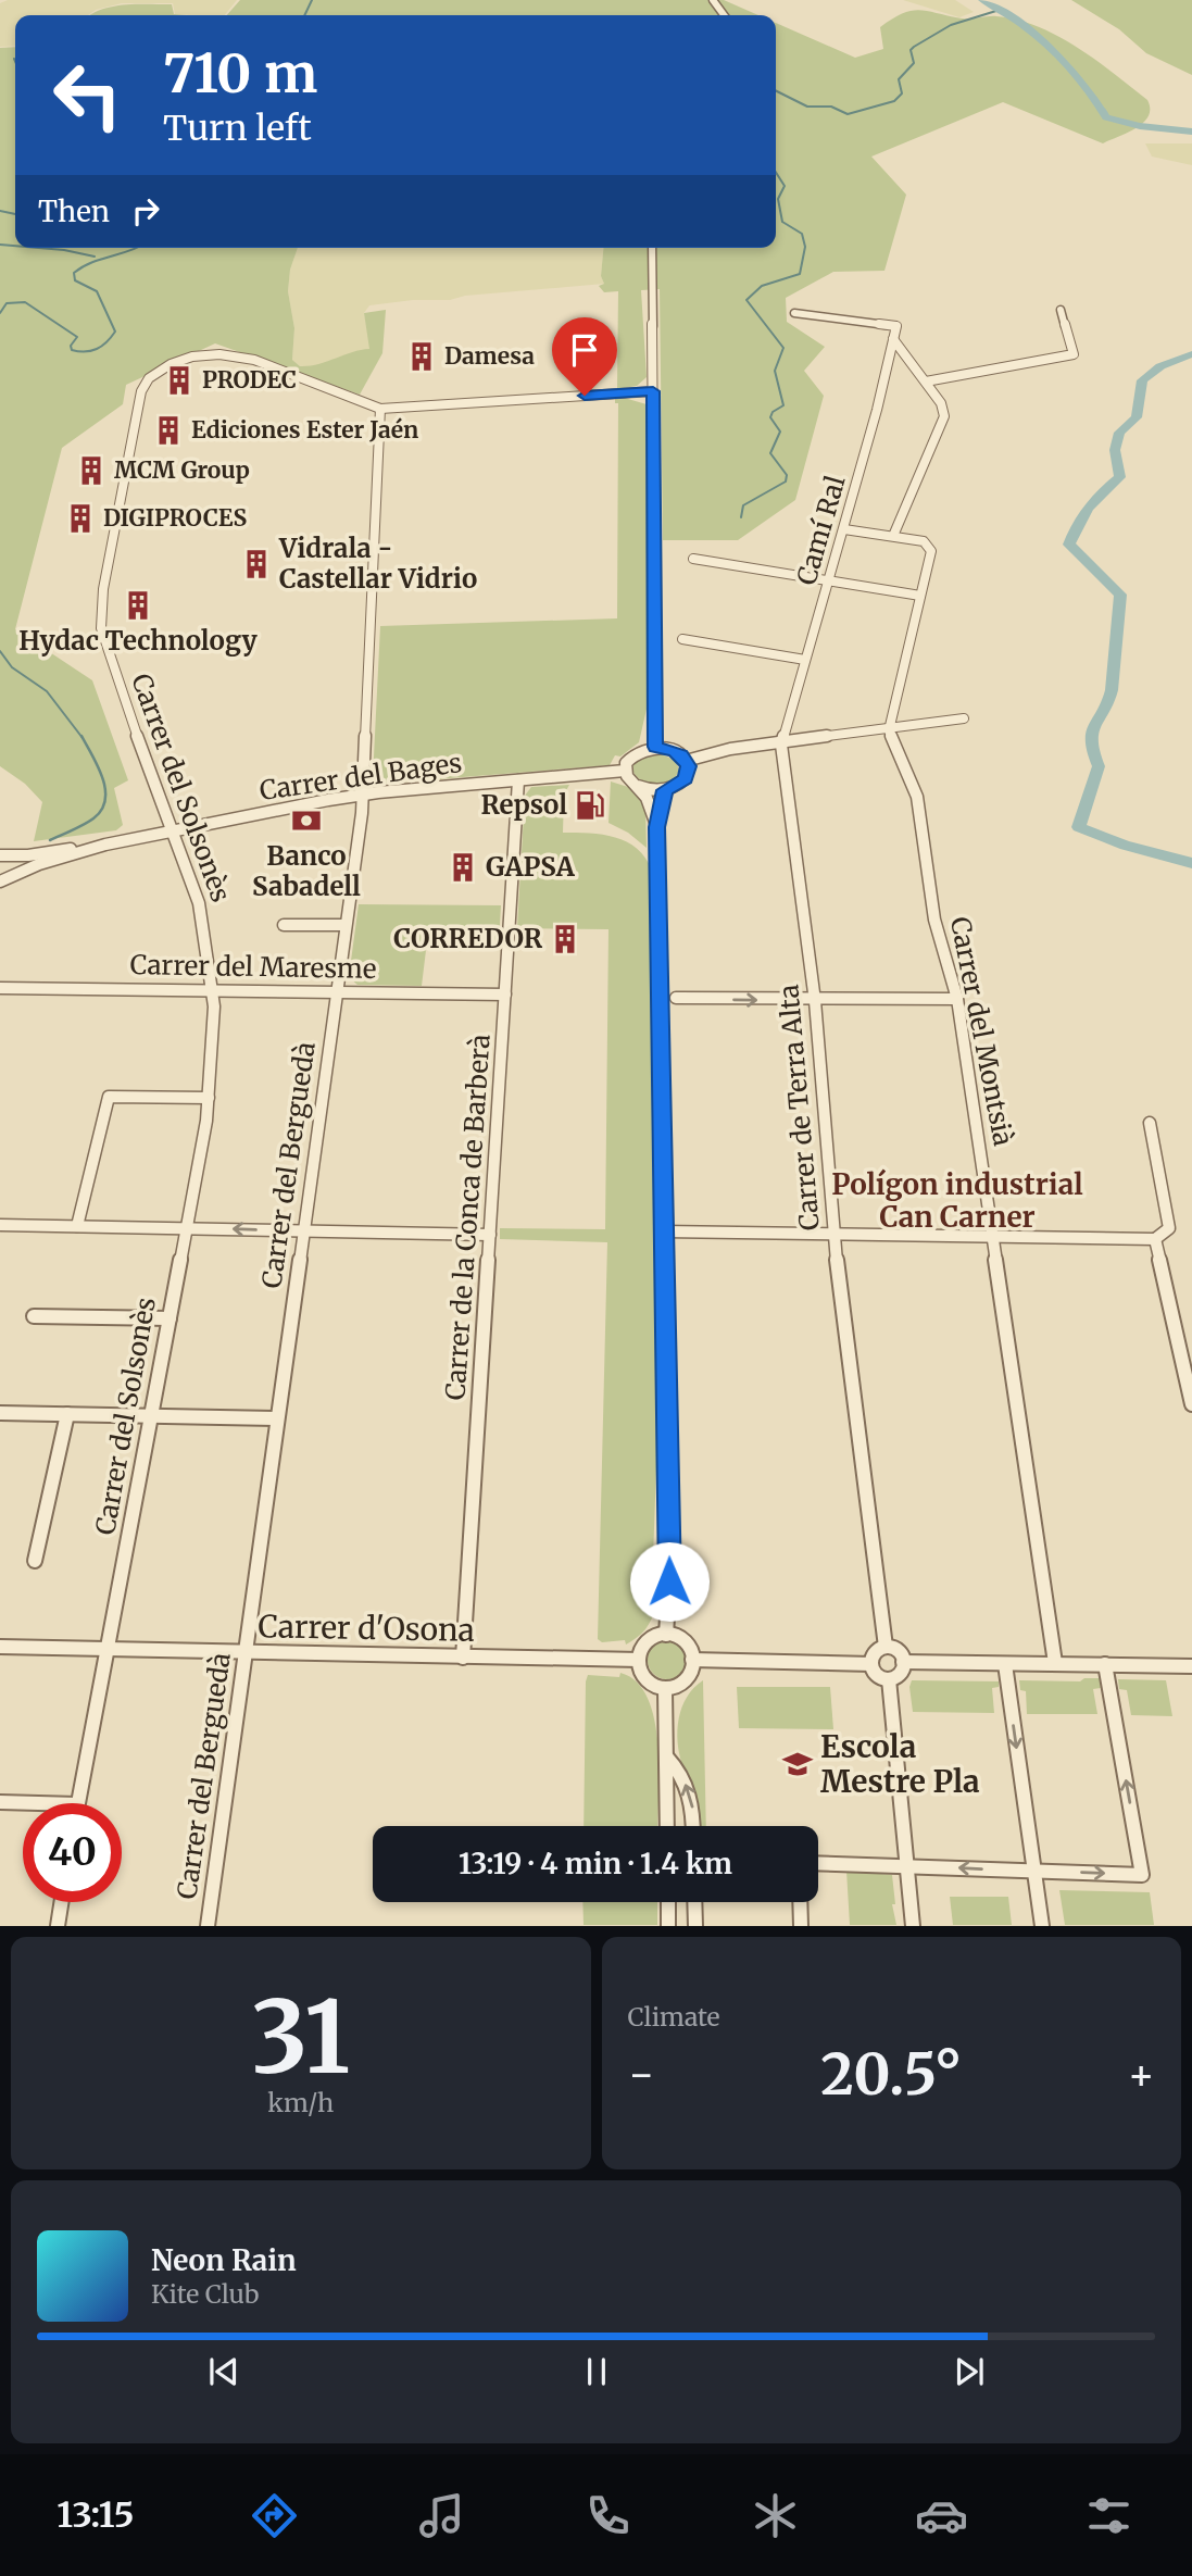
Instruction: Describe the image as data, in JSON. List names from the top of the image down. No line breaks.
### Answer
{"streets":{"street":["Camí Ral","Carrer del Bages","Carrer del Solsonès","Carrer del Maresme","Carrer del Montsià","Carrer de Terra Alta","Carrer del Berguedà","Carrer de la Conca de Barberà","Carrer d'Osona"]},"crossings":[["Camí Ral","Carrer de Terra Alta"],["Carrer del Bages","Carrer del Solsonès"],["Carrer del Bages","Carrer del Berguedà"],["Carrer del Bages","Carrer de la Conca de Barberà"],["Carrer del Solsonès","Carrer del Maresme"],["Carrer del Solsonès","Carrer del Berguedà"],["Carrer del Solsonès","Carrer d'Osona"],["Carrer del Maresme","Carrer del Berguedà"],["Carrer del Maresme","Carrer de la Conca de Barberà"],["Carrer del Berguedà","Carrer d'Osona"],["Carrer de la Conca de Barberà","Carrer d'Osona"]],"districts":["Polígon industrial Can Carner"],"places":{"building":["Damesa","PRODEC","Ediciones Ester Jaén","MCM Group","DIGIPROCES","Vidrala - Castellar Vidrio","Hydac Technology","GAPSA","CORREDOR"],"fuel station":["Repsol"],"bank":["Banco Sabadell"],"school or university":["Escola Mestre Pla"]},"page":{"turn":["710 m","Turn left"],"then":"Then","limit":"40","trip":"13:19 · 4 min · 1.4 km","tile":[["31","km/h"],"Climate"],"heat":["−","20.5°","+"],"song":["Neon Rain","Kite Club"],"tabs":"13:15"}}
